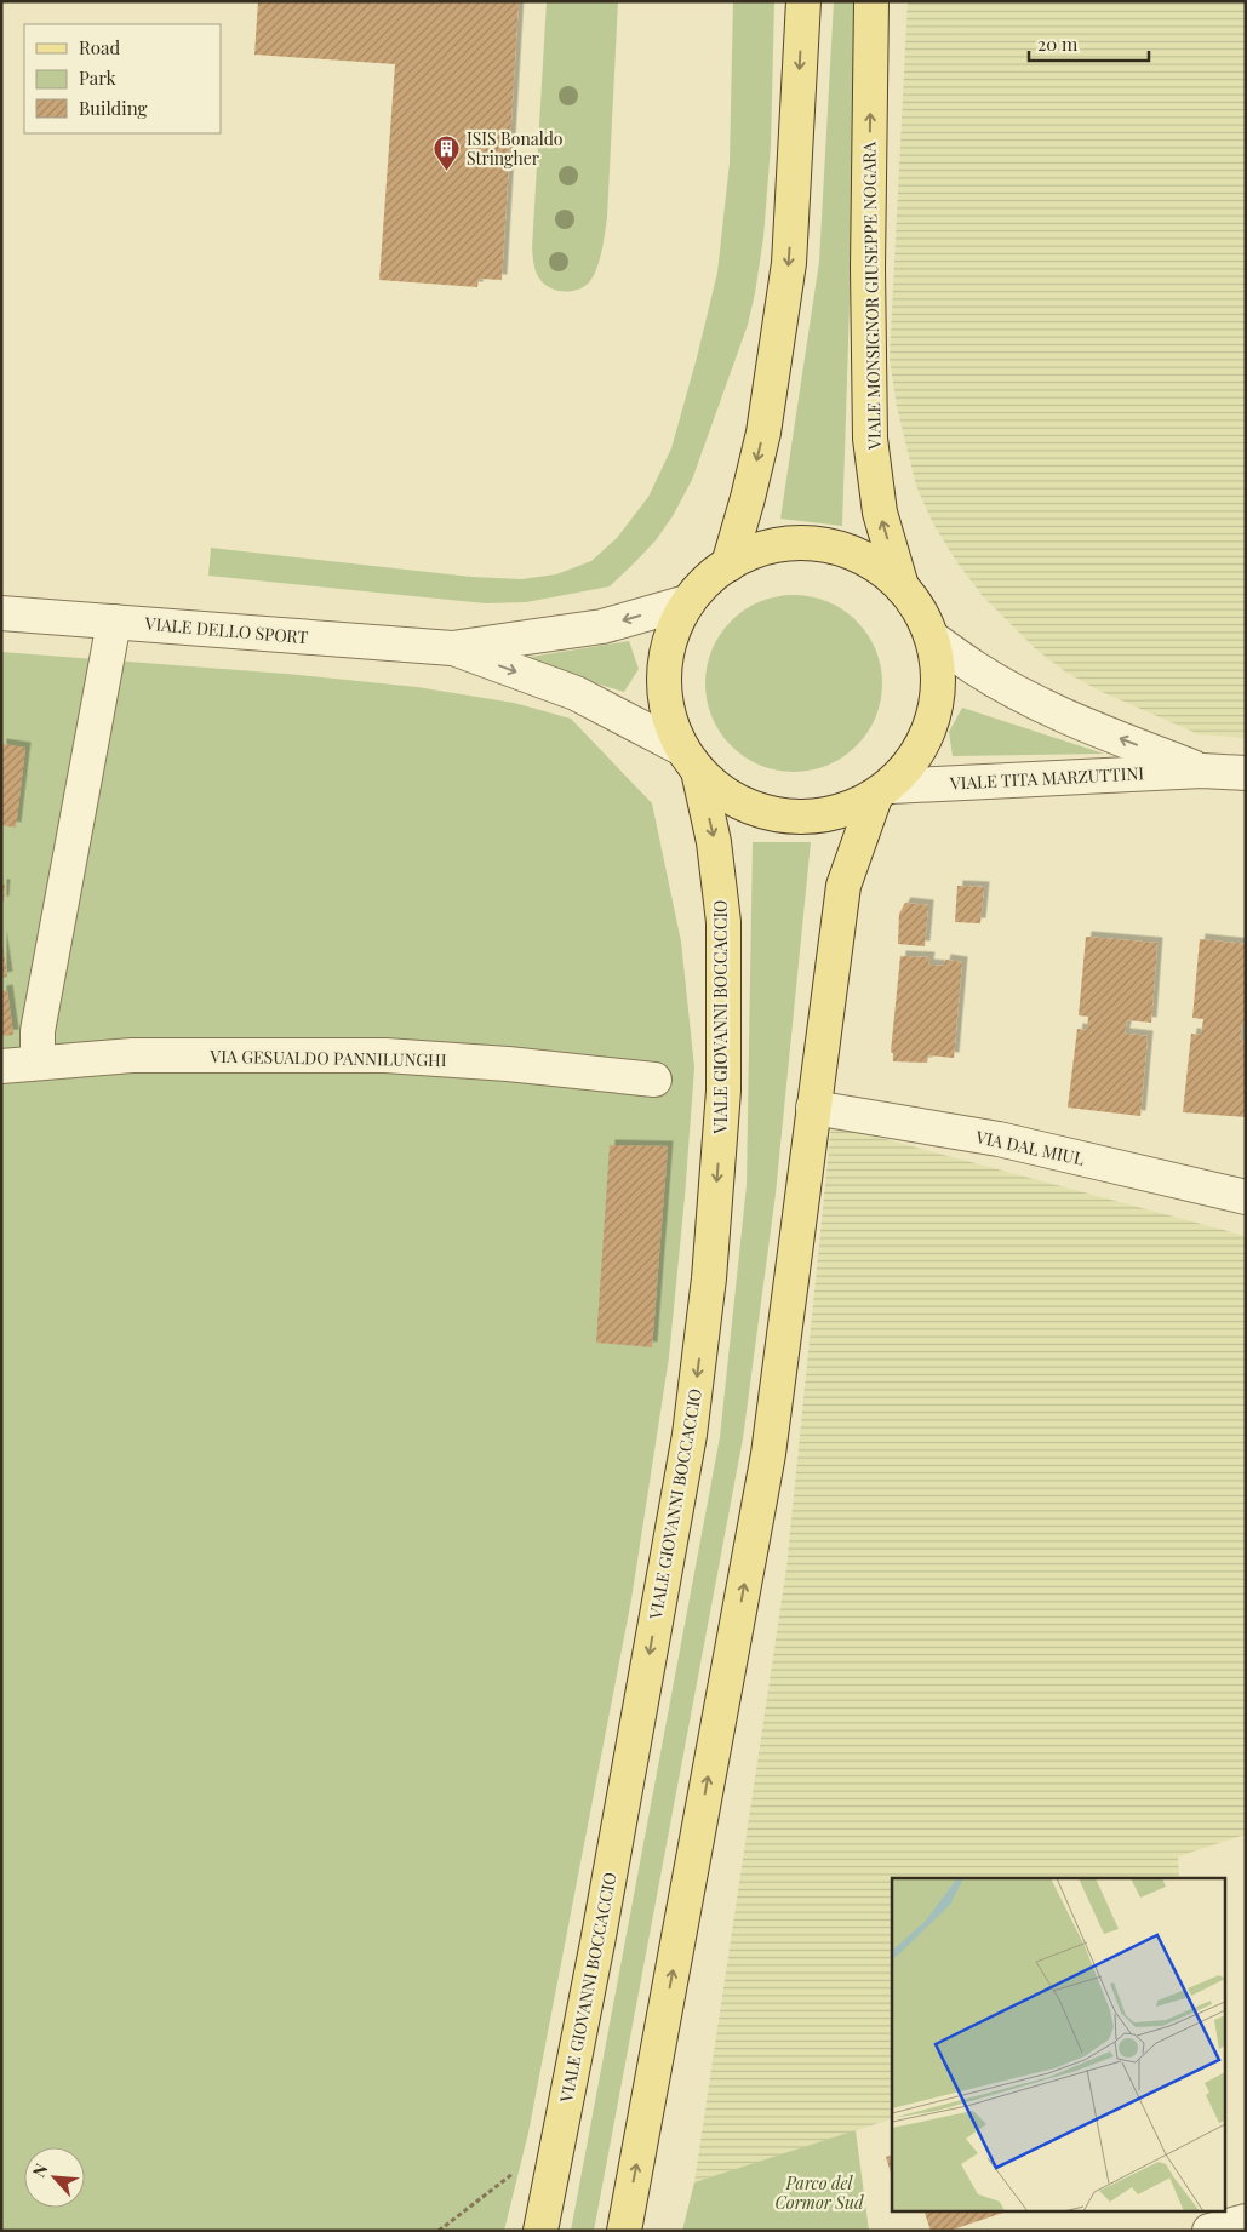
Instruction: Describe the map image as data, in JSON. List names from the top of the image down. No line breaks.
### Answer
{"streets":{"main road":["VIALE MONSIGNOR GIUSEPPE NOGARA","VIALE GIOVANNI BOCCACCIO"],"street":["VIALE DELLO SPORT","VIALE TITA MARZUTTINI","VIA GESUALDO PANNILUNGHI","VIA DAL MIUL"]},"crossings":[["VIALE MONSIGNOR GIUSEPPE NOGARA","VIALE GIOVANNI BOCCACCIO"],["VIALE DELLO SPORT","VIALE GIOVANNI BOCCACCIO"]],"one_way":["VIALE TITA MARZUTTINI"],"parks":["Parco del Cormor Sud"],"places":{"building":["ISIS Bonaldo Stringher"]},"legend":["Road","Park","Building"],"scale_bar":"20 m","north":"top left"}
